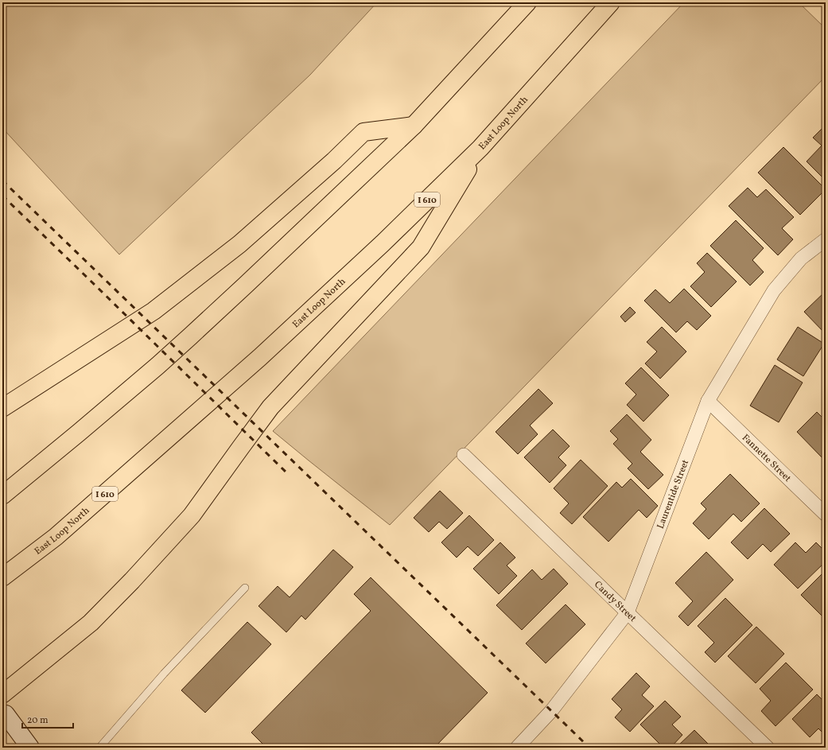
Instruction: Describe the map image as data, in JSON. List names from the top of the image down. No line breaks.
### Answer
{"streets":{"highway":["East Loop North","I 610"],"street":["Fannette Street","Laurentide Street","Candy Street"]},"crossings":[["Fannette Street","Laurentide Street"],["Laurentide Street","Candy Street"]],"scale_bar":"20 m"}
